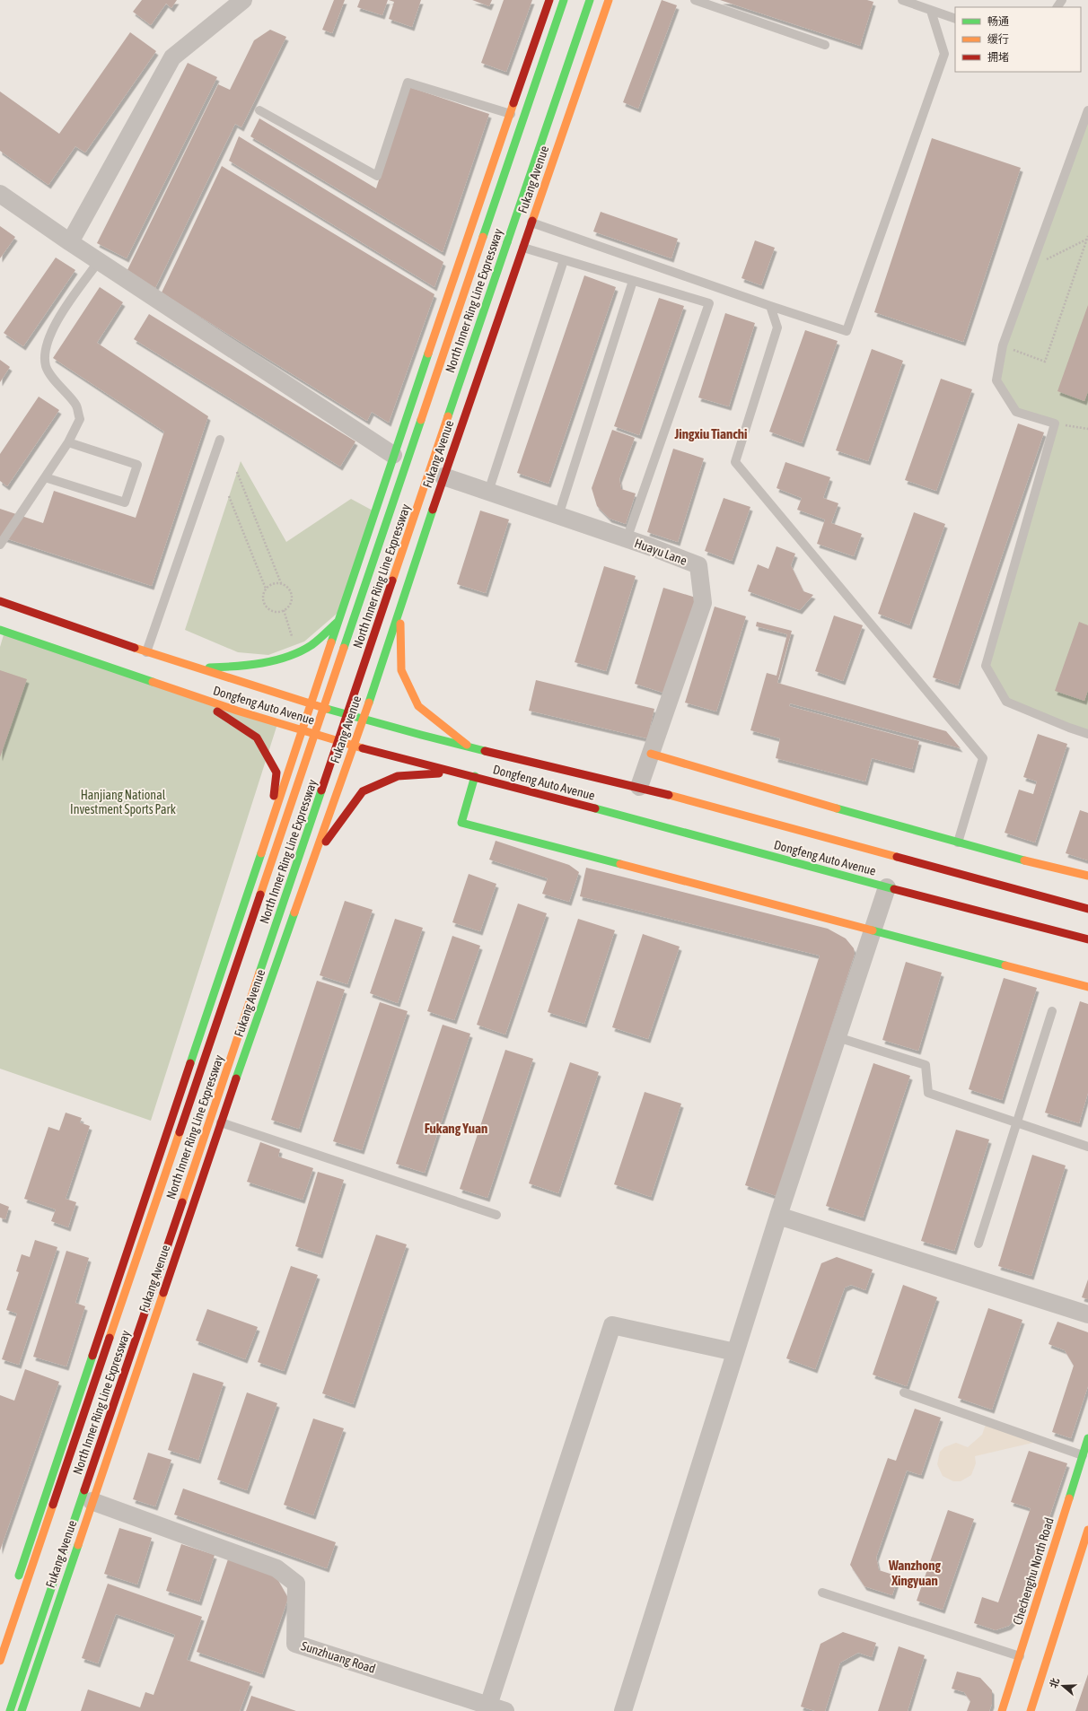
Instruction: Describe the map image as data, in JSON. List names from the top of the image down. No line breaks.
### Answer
{"streets":{"main road":["Fukang Avenue","North Inner Ring Line Expressway","Dongfeng Auto Avenue","Chechenghu North Road"],"street":["Huayu Lane","Sunzhuang Road"]},"crossings":[["Fukang Avenue","Huayu Lane"],["Fukang Avenue","Dongfeng Auto Avenue"],["Fukang Avenue","Sunzhuang Road"],["Huayu Lane","Dongfeng Auto Avenue"]],"districts":["Jingxiu Tianchi","Fukang Yuan","Wanzhong Xingyuan"],"parks":["Hanjiang National Investment Sports Park"],"legend":["畅通","缓行","拥堵"],"north":"left"}
